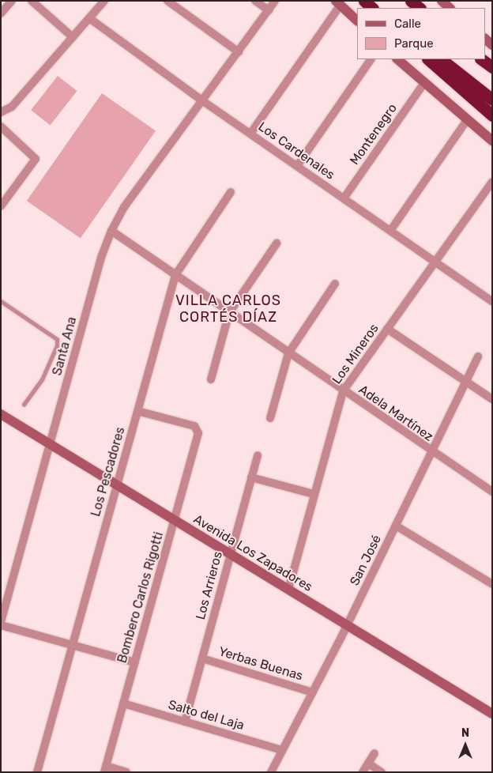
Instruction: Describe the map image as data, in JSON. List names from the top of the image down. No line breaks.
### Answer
{"streets":{"main road":["Avenida Los Zapadores"],"street":["Montenegro","Los Cardenales","Santa Ana","Los Mineros","Adela Martínez","Los Pescadores","San José","Los Arrieros","Bombero Carlos Rigotti","Yerbas Buenas","Salto del Laja"]},"crossings":[["Montenegro","Los Cardenales"],["Los Cardenales","Santa Ana"],["Los Cardenales","Los Mineros"],["Santa Ana","Adela Martínez"],["Santa Ana","Avenida Los Zapadores"],["Los Mineros","Adela Martínez"],["Los Mineros","Avenida Los Zapadores"],["Adela Martínez","Los Pescadores"],["Adela Martínez","San José"],["Los Pescadores","Avenida Los Zapadores"],["Los Pescadores","Bombero Carlos Rigotti"],["Avenida Los Zapadores","San José"],["Avenida Los Zapadores","Los Arrieros"],["Avenida Los Zapadores","Bombero Carlos Rigotti"],["San José","Yerbas Buenas"],["San José","Salto del Laja"],["Los Arrieros","Yerbas Buenas"],["Los Arrieros","Salto del Laja"],["Bombero Carlos Rigotti","Salto del Laja"]],"districts":["VILLA CARLOS CORTÉS DÍAZ"],"legend":["Calle","Parque"],"north":"top"}
